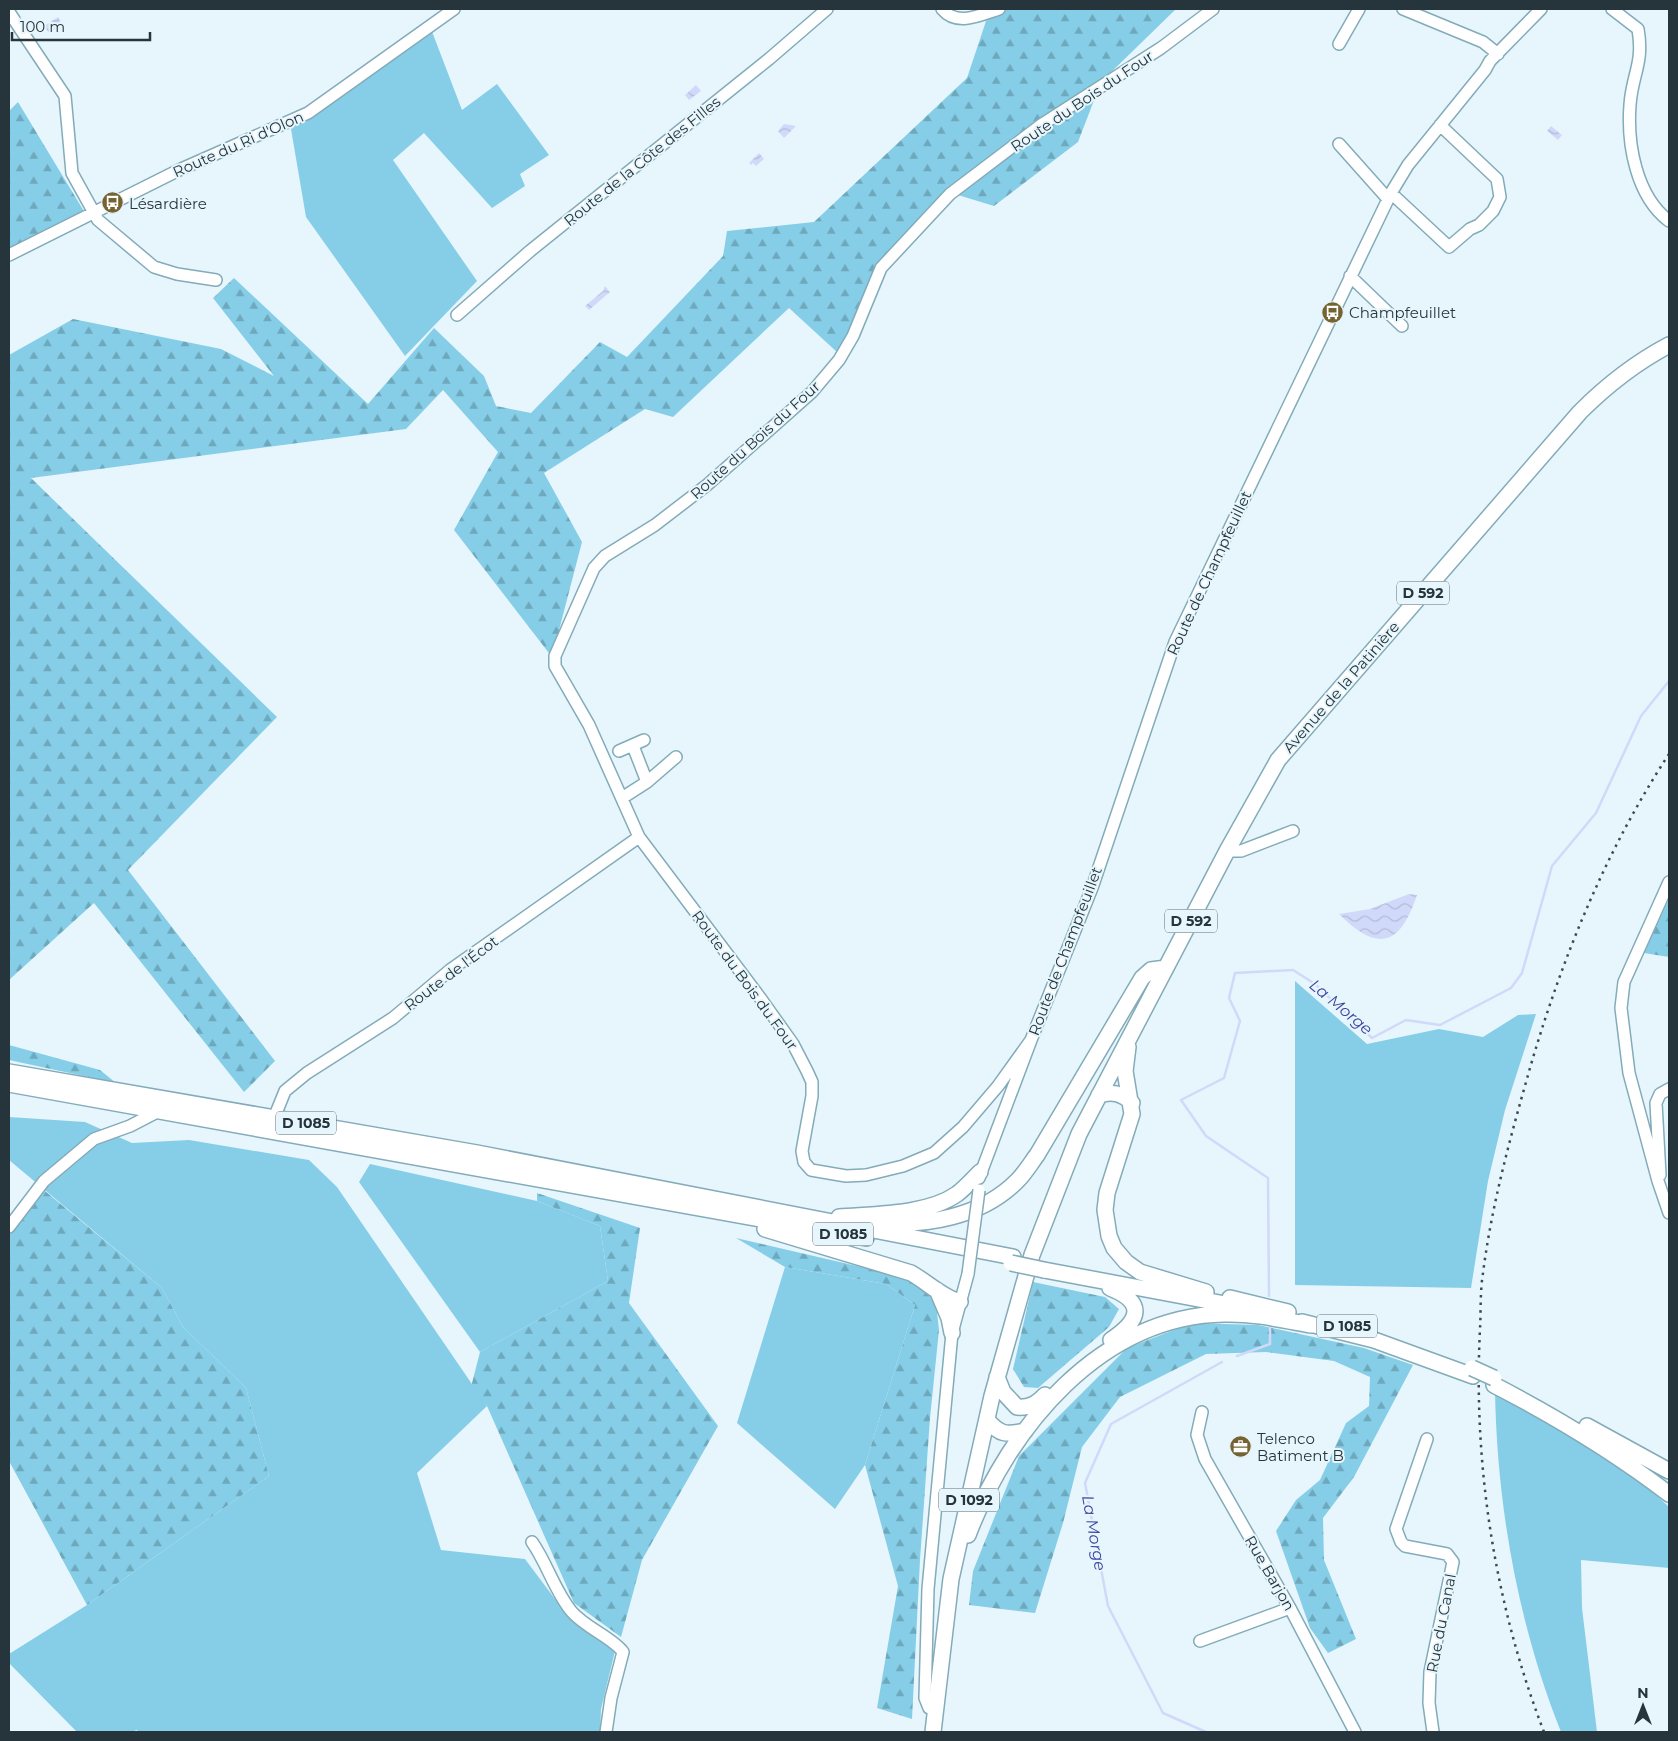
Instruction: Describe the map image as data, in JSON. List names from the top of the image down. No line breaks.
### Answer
{"streets":{"main road":["D 592","Avenue de la Patinière","D 1085","D 1092"],"street":["Route du Bois du Four","Route du Ri d'Olon","Route de la Côte des Filles","Route de Champfeuillet","Route de l'Écot","Rue Barjon","Rue du Canal"]},"crossings":[["Route du Bois du Four","Route de Champfeuillet"],["Route du Bois du Four","Route de l'Écot"],["Route de Champfeuillet","D 1092"],["D 592","Avenue de la Patinière"],["D 592","D 1085"],["D 592","D 1092"],["Route de l'Écot","D 1085"],["D 1085","D 1092"]],"water":["La Morge"],"places":{"bus stop":["Lésardière","Champfeuillet"],"office":["Telenco Batiment B"]},"scale_bar":"100 m","north":"top"}
